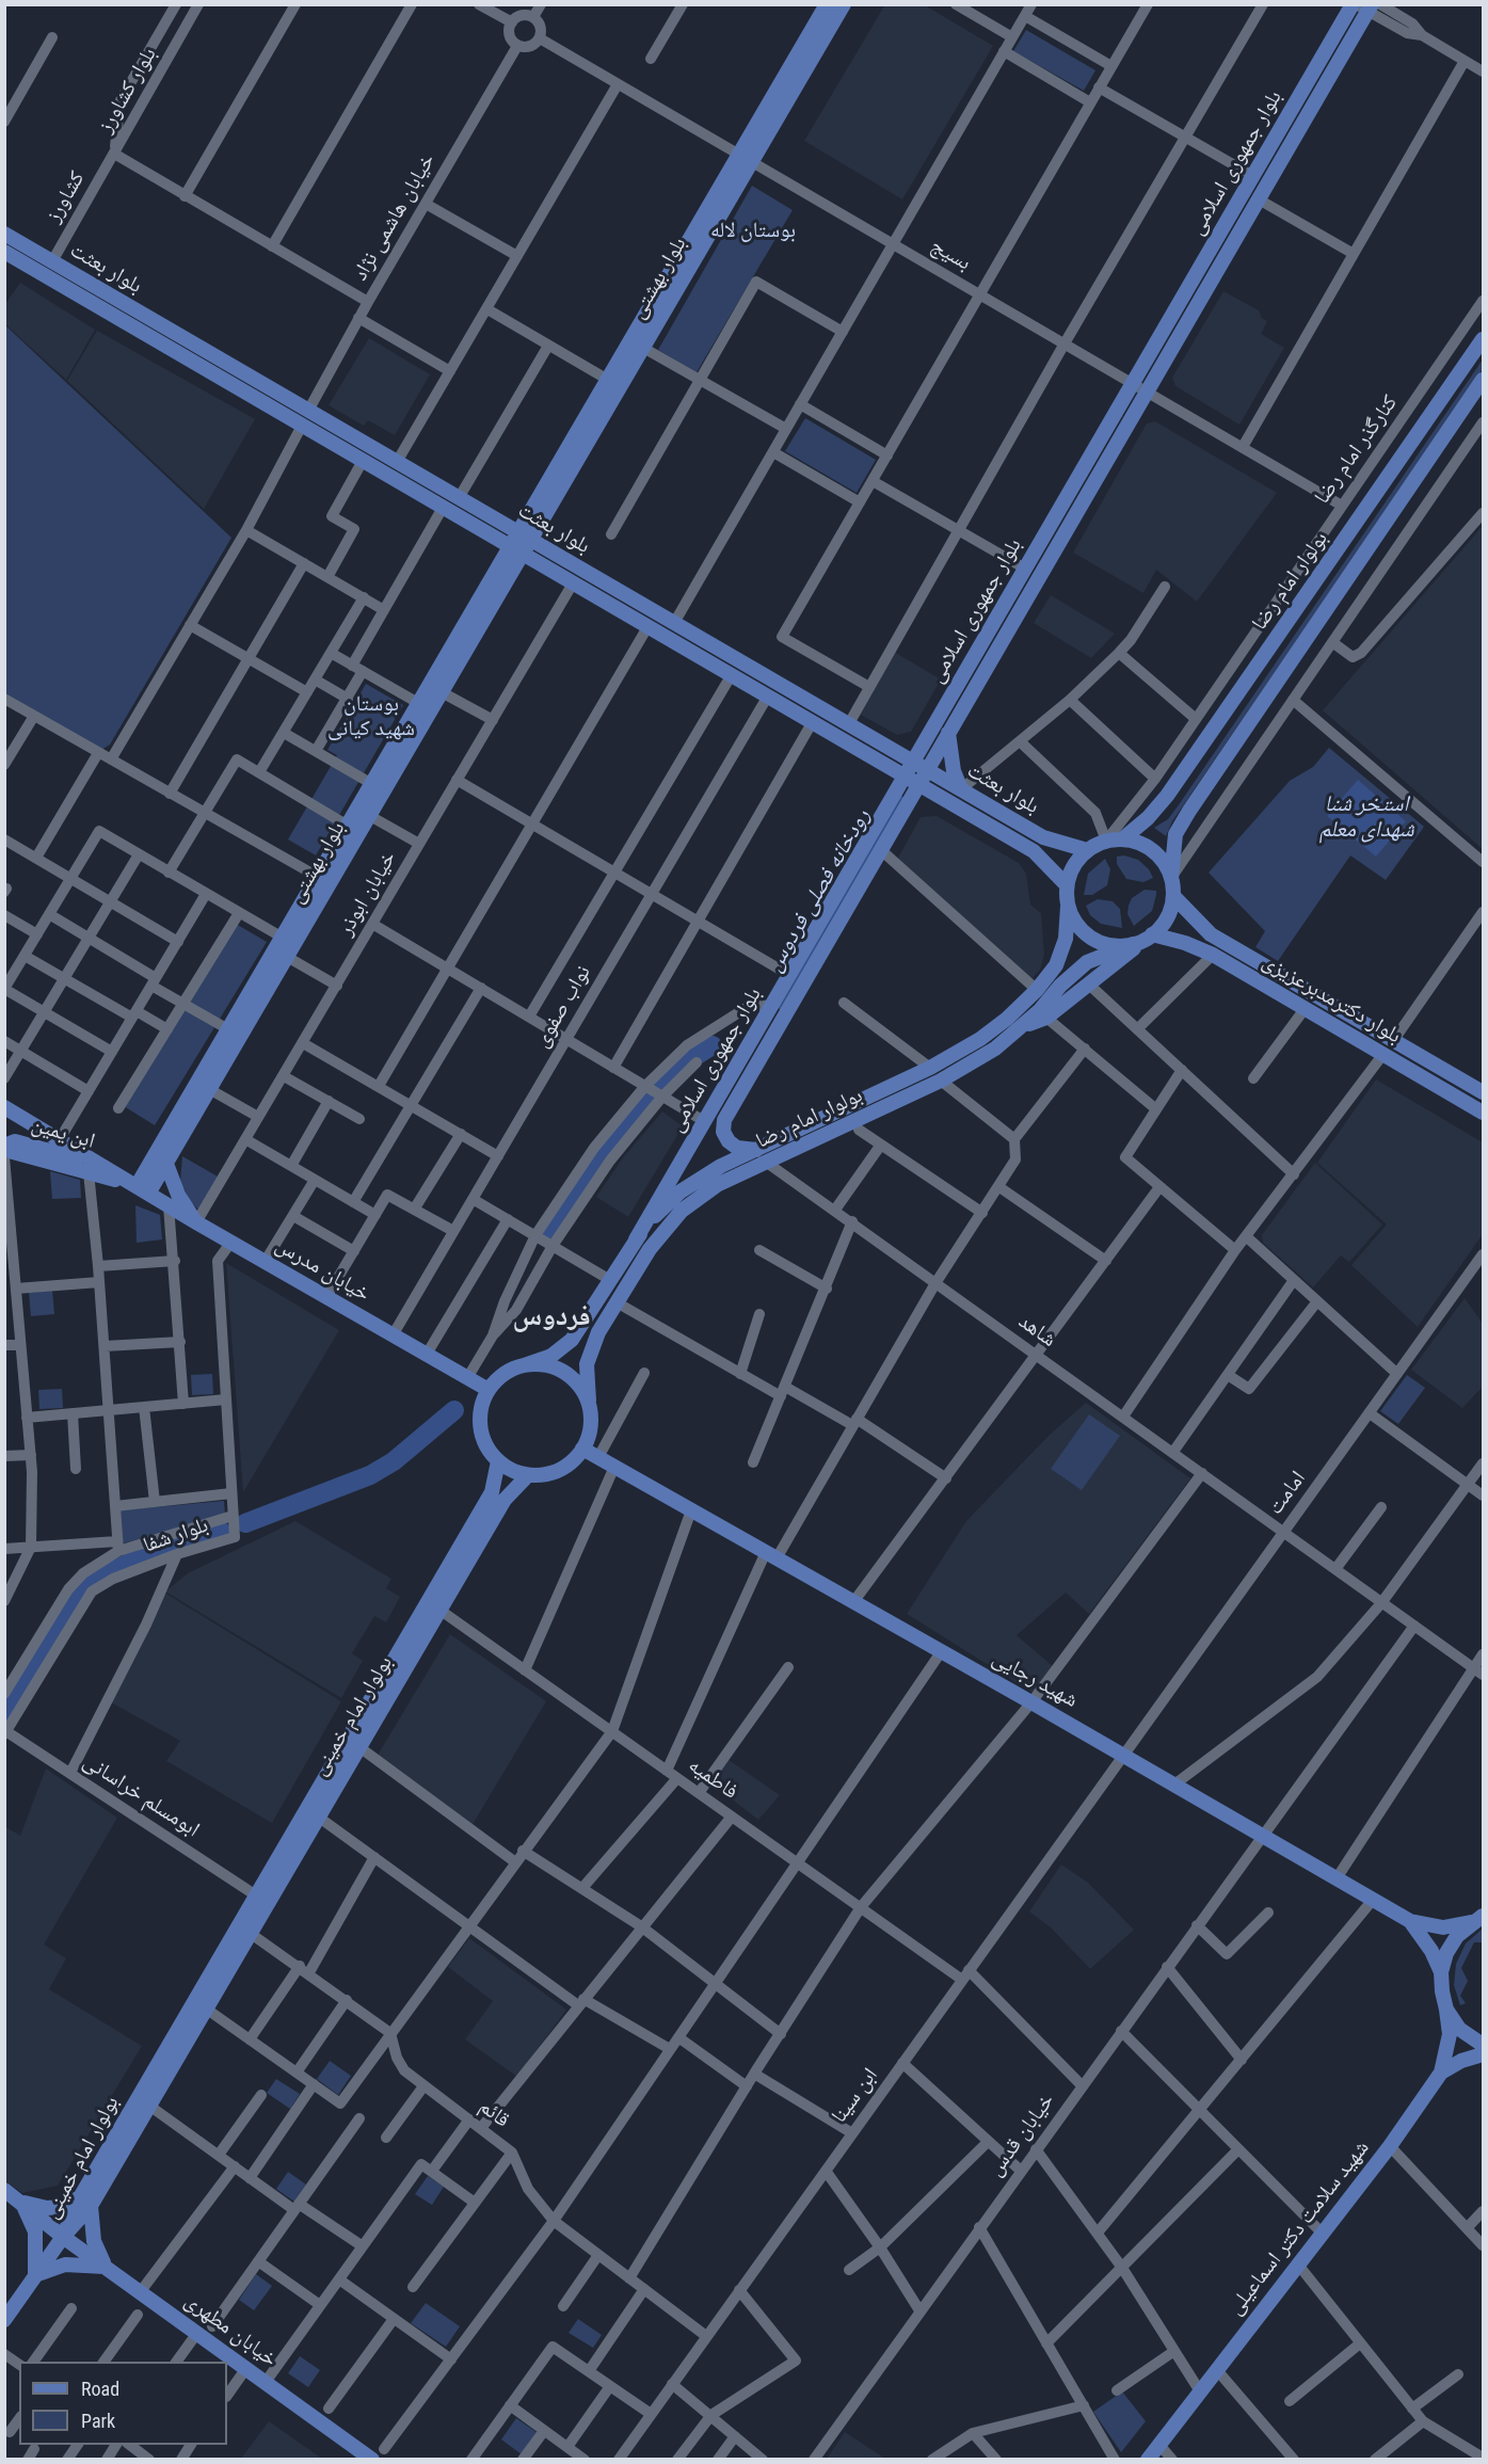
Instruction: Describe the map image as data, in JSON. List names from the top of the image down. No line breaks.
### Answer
{"streets":{"main road":["بلوار جمهوری اسلامی","بلوار بعثت","بلوار بهشتی","بولوار امام رضا","بلوار دکترمدبرعزیزی","ابن یمین","خیابان مدرس","شهید رجایی","بولوار امام خمینی","شهید سلامت دکتر اسماعیلی","خیابان مطهری"],"street":["بلوار کشاورز","کشاورز","خیابان هاشمی نژاد","بسیج","کنارگذر امام رضا","خیابان ابوذر","نواب صفوی","شاهد","امامت","بلوار شفا","فاطمیه","ابومسلم خراسانی","ابن سینا","قائم","خیابان قدس"]},"crossings":[["بلوار کشاورز","کشاورز"],["بلوار جمهوری اسلامی","بسیج"],["بلوار جمهوری اسلامی","بلوار بعثت"],["بلوار جمهوری اسلامی","بولوار امام رضا"],["کشاورز","بلوار بعثت"],["خیابان هاشمی نژاد","بسیج"],["خیابان هاشمی نژاد","بلوار بعثت"],["بسیج","بلوار بهشتی"],["بسیج","کنارگذر امام رضا"],["بلوار بعثت","بلوار بهشتی"],["بلوار بعثت","کنارگذر امام رضا"],["بلوار بعثت","بولوار امام رضا"],["بلوار بعثت","خیابان ابوذر"],["بلوار بعثت","بلوار دکترمدبرعزیزی"],["بلوار بعثت","نواب صفوی"],["بلوار بهشتی","خیابان مدرس"],["کنارگذر امام رضا","بولوار امام رضا"],["کنارگذر امام رضا","بلوار دکترمدبرعزیزی"],["بولوار امام رضا","بلوار دکترمدبرعزیزی"],["بولوار امام رضا","خیابان مدرس"],["بولوار امام رضا","شاهد"],["بولوار امام رضا","شهید رجایی"],["بولوار امام رضا","بولوار امام خمینی"],["خیابان ابوذر","خیابان مدرس"],["نواب صفوی","خیابان مدرس"],["ابن یمین","خیابان مدرس"],["خیابان مدرس","شهید رجایی"],["خیابان مدرس","بولوار امام خمینی"],["شاهد","امامت"],["شاهد","خیابان قدس"],["امامت","شهید رجایی"],["امامت","ابن سینا"],["بلوار شفا","ابومسلم خراسانی"],["شهید رجایی","بولوار امام خمینی"],["شهید رجایی","ابن سینا"],["شهید رجایی","خیابان قدس"],["بولوار امام خمینی","فاطمیه"],["بولوار امام خمینی","ابومسلم خراسانی"],["بولوار امام خمینی","خیابان مطهری"],["فاطمیه","ابن سینا"],["فاطمیه","خیابان قدس"],["ابن سینا","قائم"]],"districts":["فردوس"],"water":["استخر شنا شهدای معلم","رودخانه فصلی فردوس"],"parks":["بوستان لاله","بوستان شهید کیانی"],"legend":["Road","Park"]}
